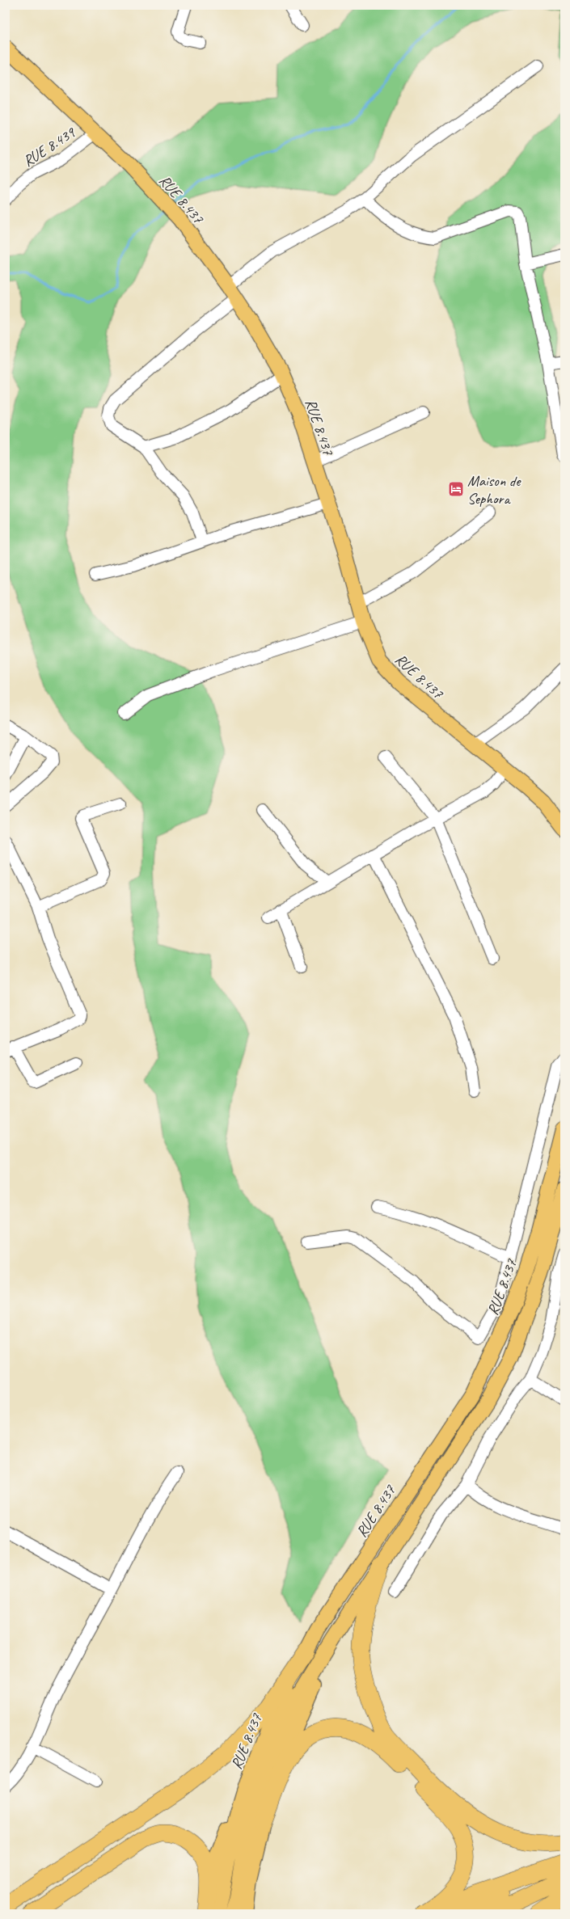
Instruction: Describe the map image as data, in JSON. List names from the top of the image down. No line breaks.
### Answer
{"streets":{"main road":["RUE 8.437"],"street":["RUE 8.439"]},"crossings":[["RUE 8.439","RUE 8.437"]],"places":{"hotel":["Maison de Sephora"]}}
